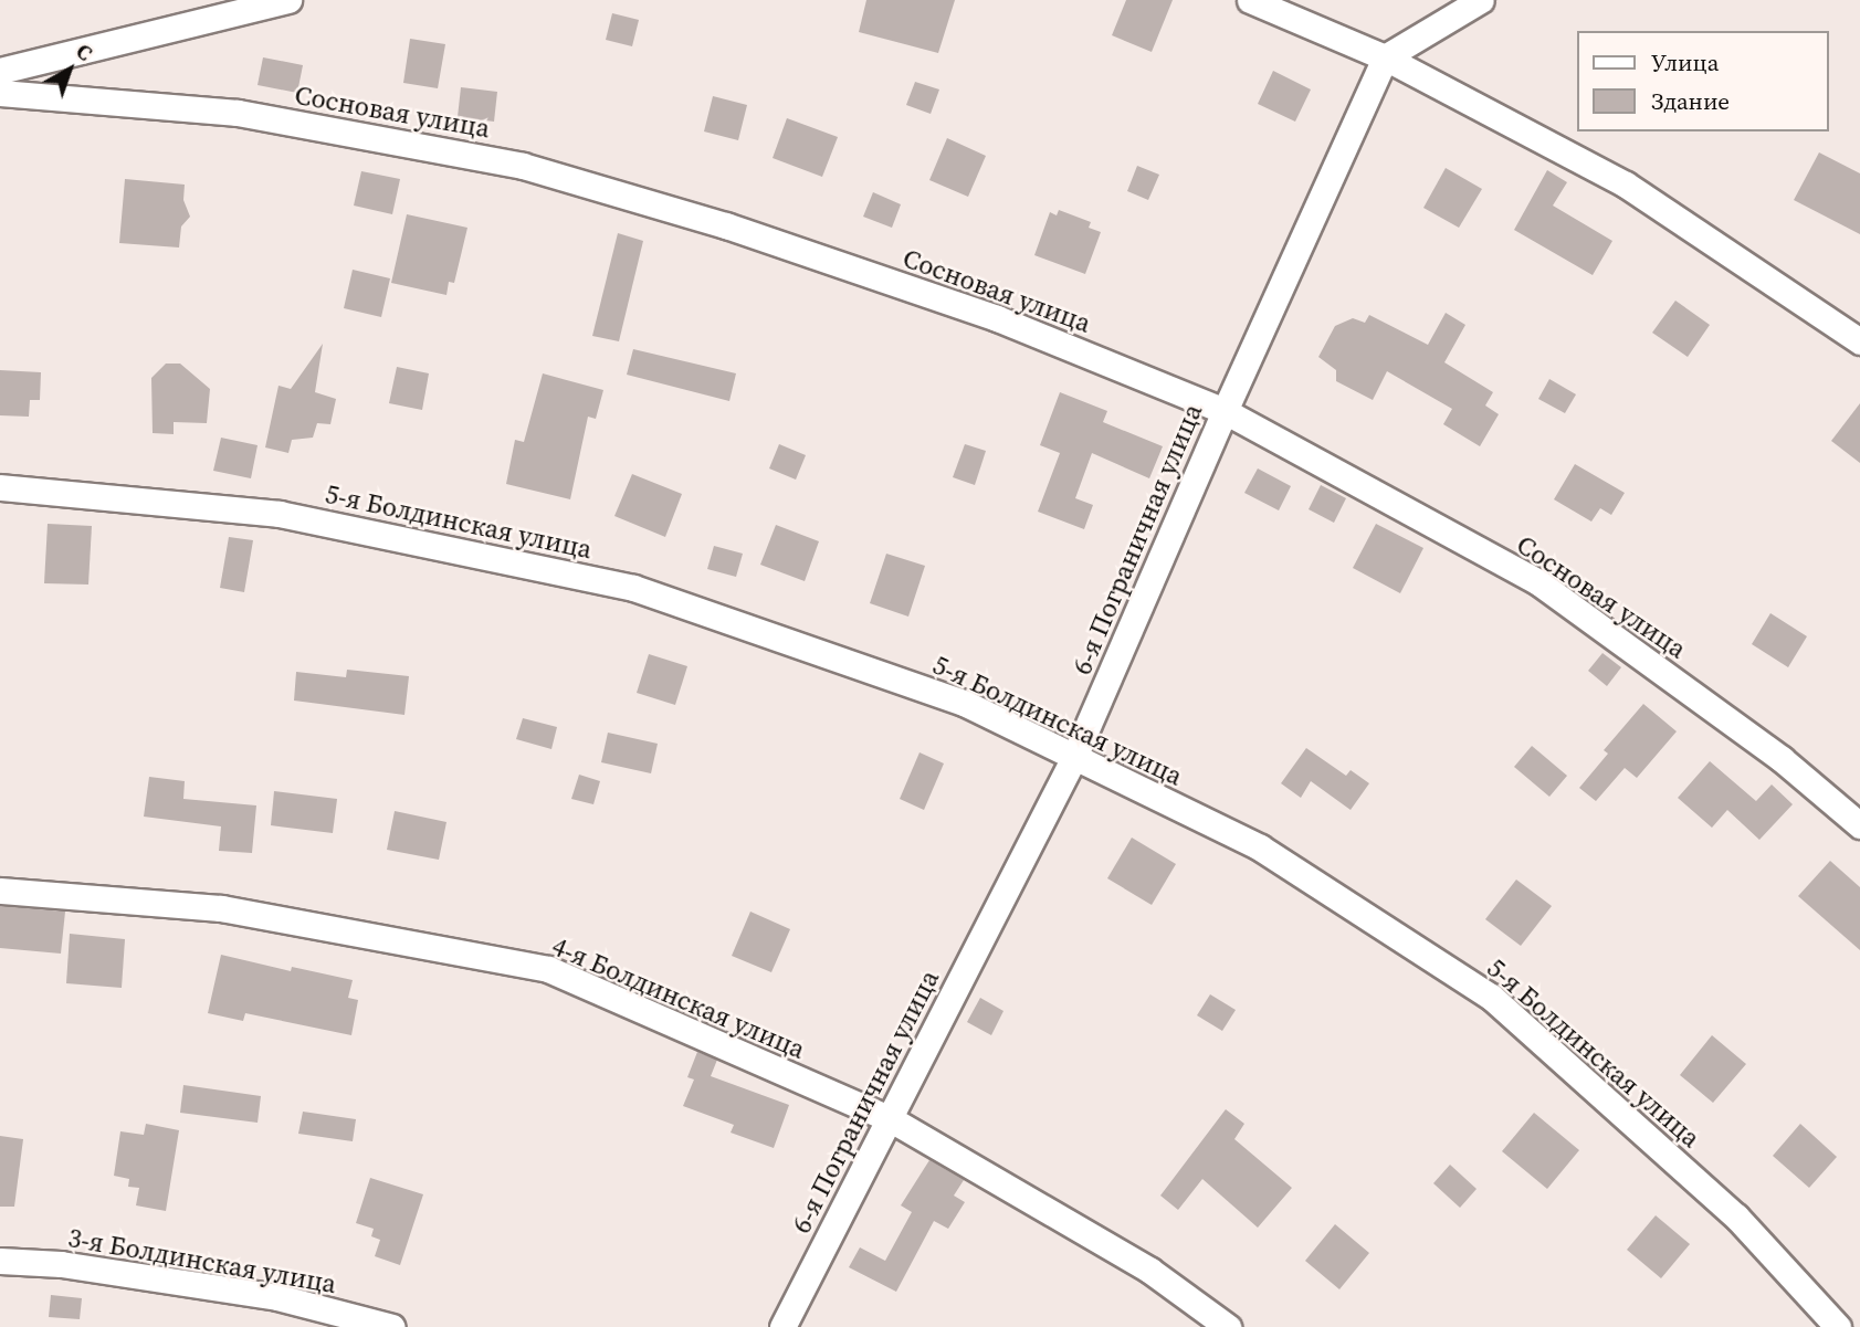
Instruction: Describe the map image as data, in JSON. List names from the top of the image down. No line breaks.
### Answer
{"streets":{"street":["Сосновая улица","5-я Болдинская улица","6-я Пограничная улица","4-я Болдинская улица","3-я Болдинская улица"]},"crossings":[["Сосновая улица","6-я Пограничная улица"],["5-я Болдинская улица","6-я Пограничная улица"],["6-я Пограничная улица","4-я Болдинская улица"]],"legend":["Улица","Здание"],"north":"top right"}
